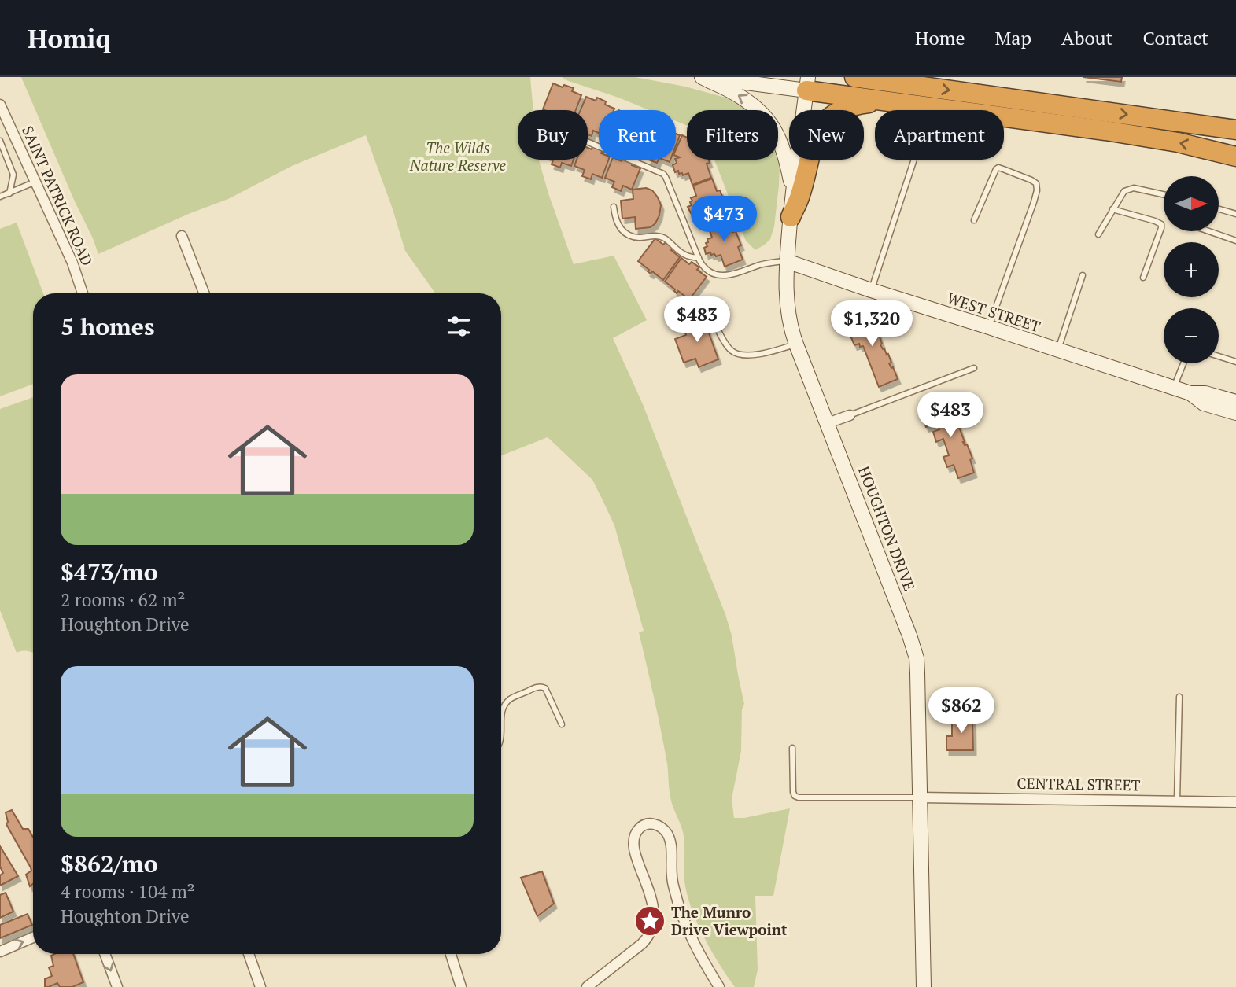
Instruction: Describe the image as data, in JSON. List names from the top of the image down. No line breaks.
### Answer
{"streets":{"main road":["WEST STREET","HOUGHTON DRIVE"],"street":["SAINT PATRICK ROAD","CENTRAL STREET"]},"crossings":[["WEST STREET","HOUGHTON DRIVE"],["HOUGHTON DRIVE","CENTRAL STREET"]],"parks":["The Wilds Nature Reserve"],"places":{"place":["The Munro Drive Viewpoint"]},"north":"right","page":{"header":"Homiq","nav":["Home","Map","About","Contact"],"chip":["Buy","Rent","Filters","New","Apartment"],"map_buttons":["+","−"],"price":["$473","$483","$1,320","$483","$862"],"heading":"5 homes","list":[{"name":"$473/mo","note":"2 rooms · 62 m² · Houghton Drive"},{"name":"$862/mo","note":"4 rooms · 104 m² · Houghton Drive"}]}}
